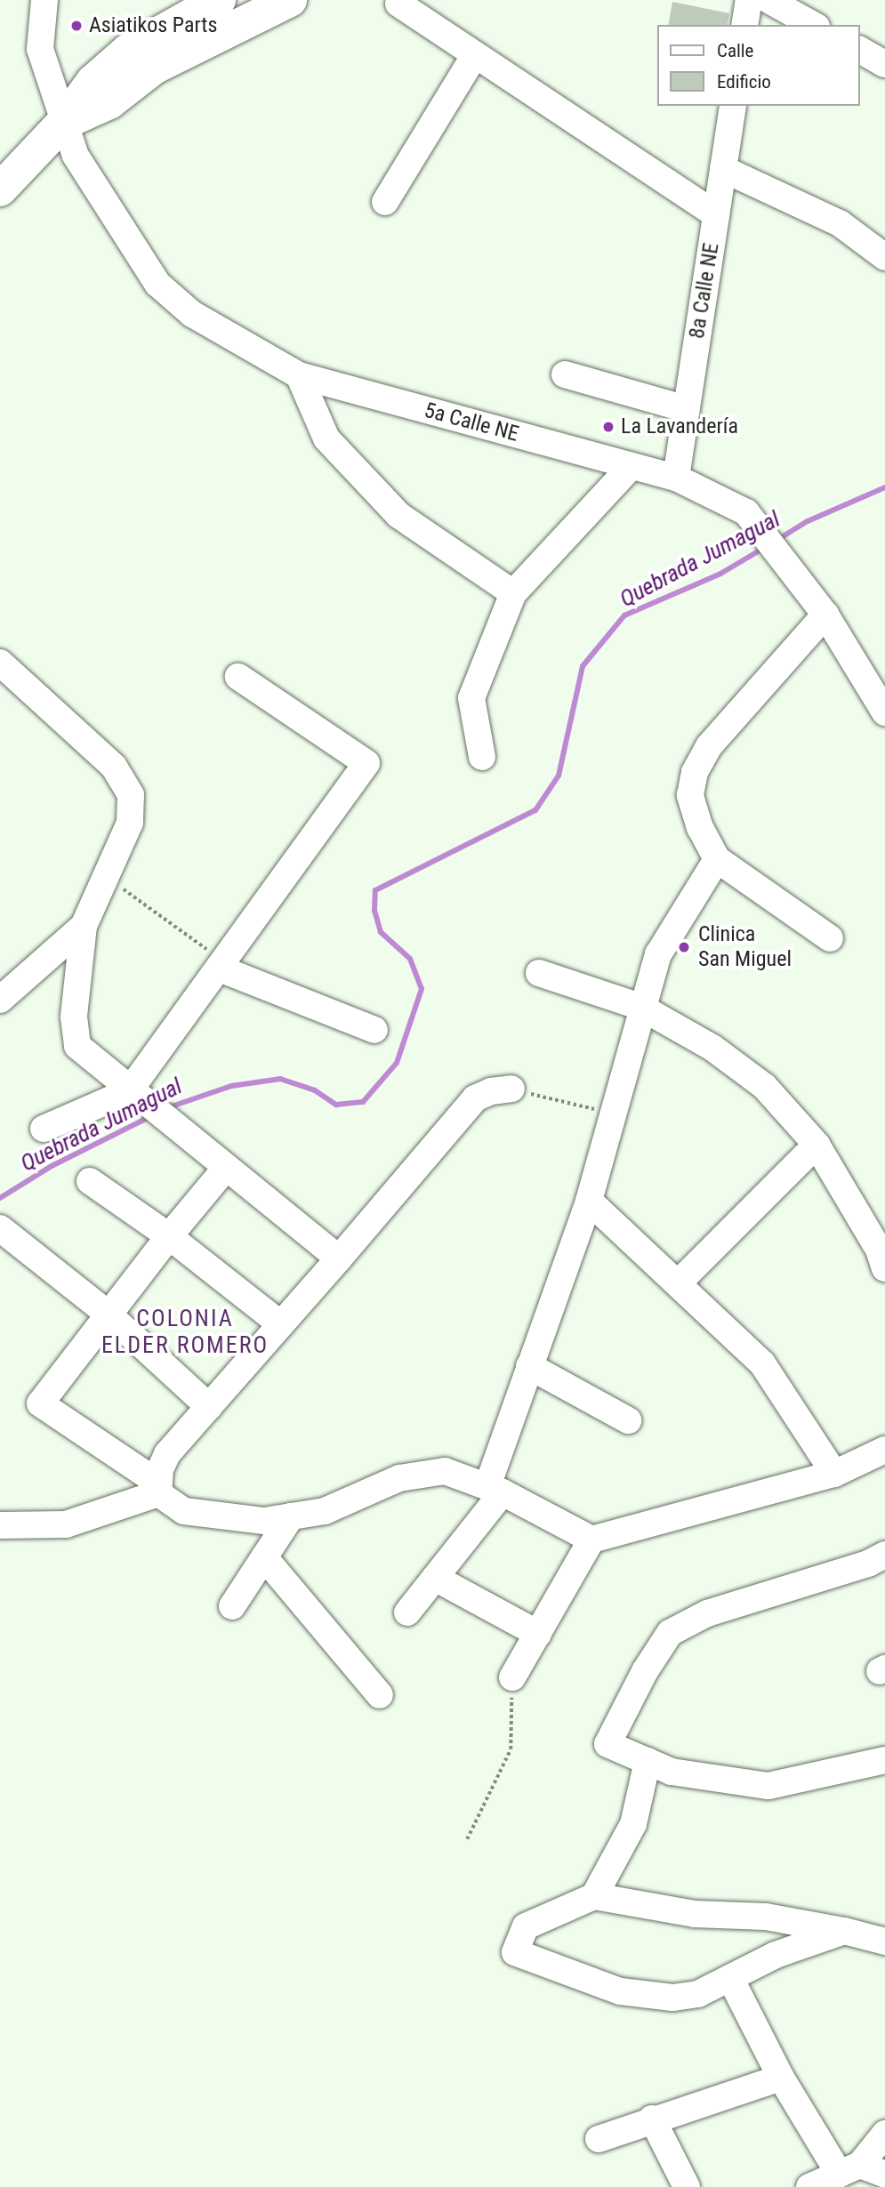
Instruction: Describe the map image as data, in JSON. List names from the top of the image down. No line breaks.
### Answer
{"streets":{"street":["8a Calle NE","5a Calle NE"]},"crossings":[["8a Calle NE","5a Calle NE"]],"districts":["COLONIA ELDER ROMERO"],"water":["Quebrada Jumagual"],"places":["Asiatikos Parts","La Lavandería","Clinica San Miguel"],"legend":["Calle","Edificio"]}
